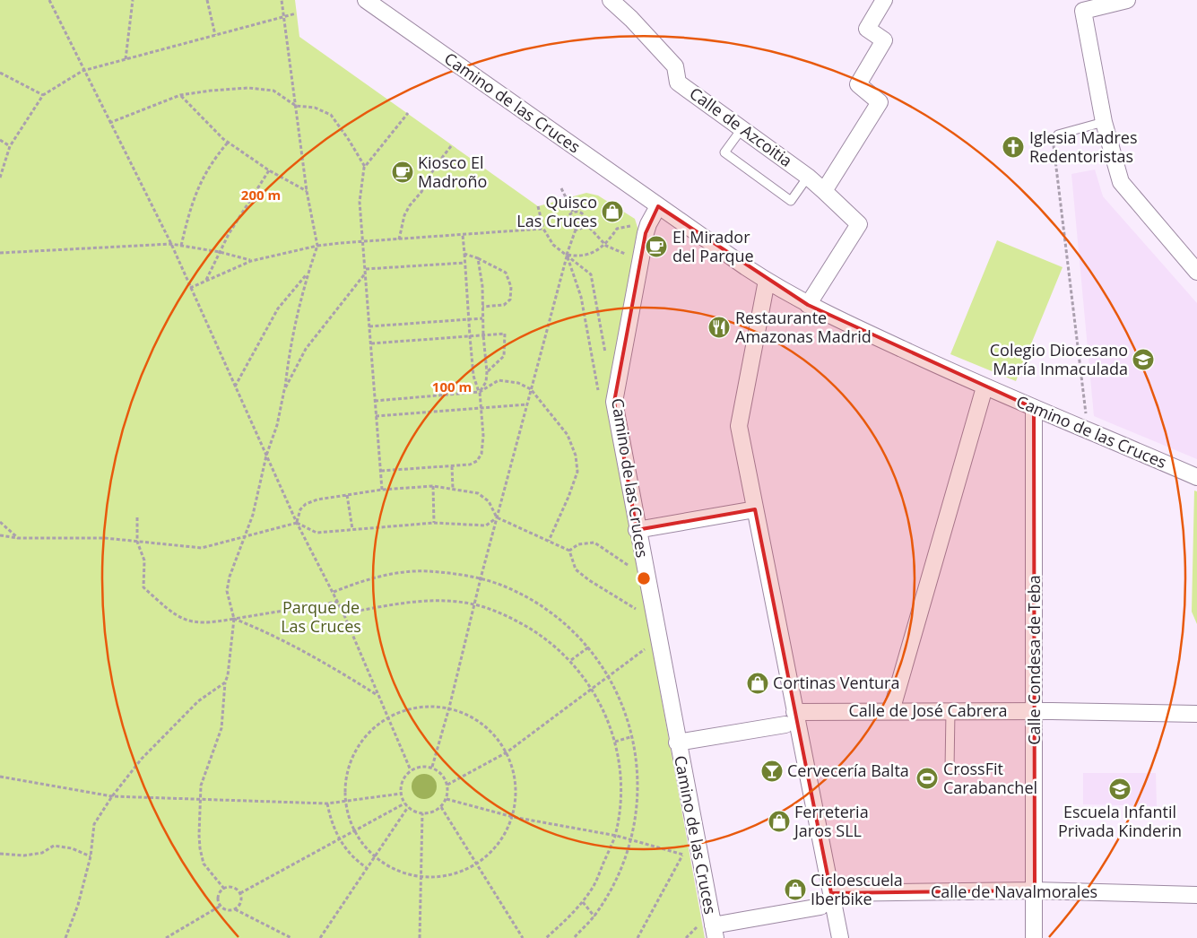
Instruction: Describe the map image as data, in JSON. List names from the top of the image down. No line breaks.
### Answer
{"streets":{"street":["Camino de las Cruces","Calle de Azcoitia","Calle Condesa de Teba","Calle de José Cabrera","Calle de Navalmorales"]},"crossings":[["Camino de las Cruces","Calle de Azcoitia"],["Camino de las Cruces","Calle Condesa de Teba"],["Camino de las Cruces","Calle de José Cabrera"],["Calle Condesa de Teba","Calle de José Cabrera"],["Calle Condesa de Teba","Calle de Navalmorales"]],"parks":["Parque de Las Cruces"],"places":{"church":["Iglesia Madres Redentoristas"],"cafe":["Kiosco El Madroño","El Mirador del Parque"],"shop":["Quisco Las Cruces","Cortinas Ventura","Ferreteria Jaros SLL","Cicloescuela Iberbike"],"restaurant":["Restaurante Amazonas Madrid"],"school or university":["Colegio Diocesano María Inmaculada","Escuela Infantil Privada Kinderin"],"bar":["Cervecería Balta"],"sports":["CrossFit Carabanchel"]},"rings":["200 m","100 m"]}
